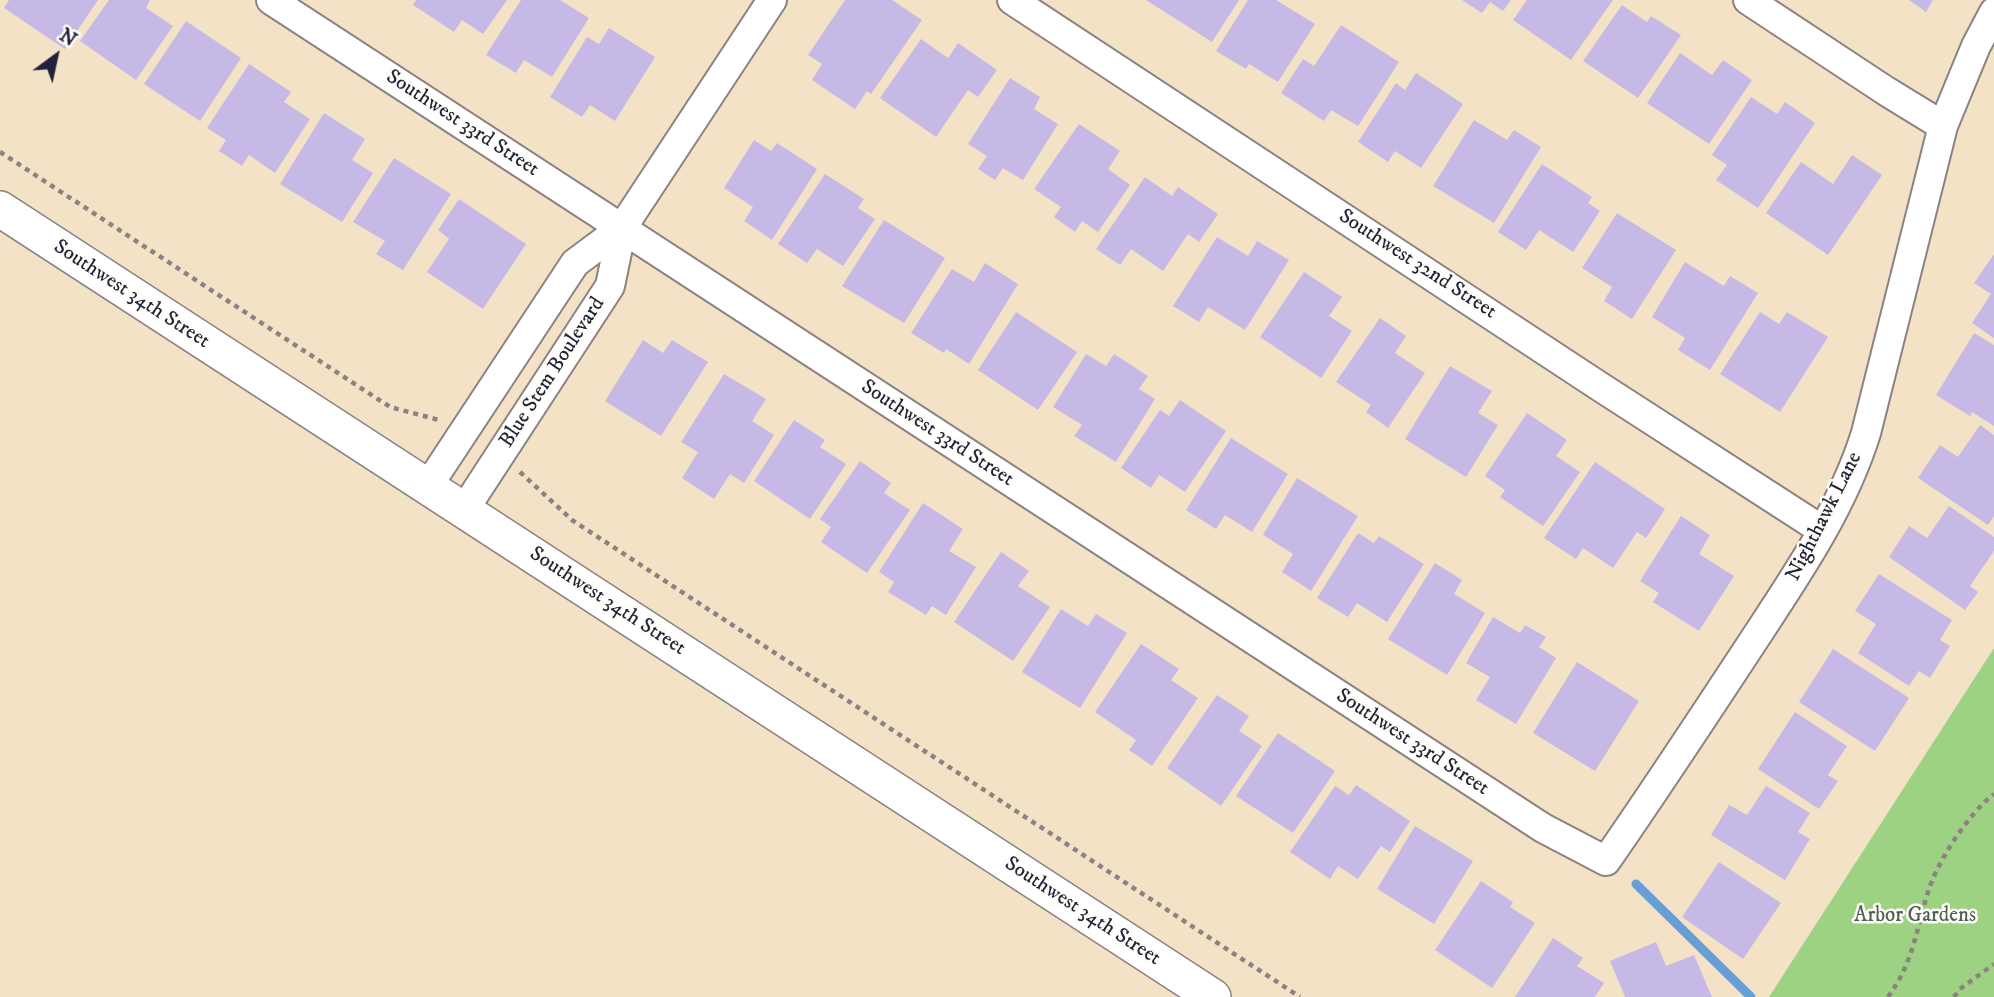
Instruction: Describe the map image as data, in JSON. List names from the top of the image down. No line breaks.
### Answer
{"streets":{"street":["Southwest 33rd Street","Southwest 32nd Street","Southwest 34th Street","Blue Stem Boulevard","Nighthawk Lane"]},"crossings":[["Southwest 33rd Street","Blue Stem Boulevard"],["Southwest 33rd Street","Nighthawk Lane"],["Southwest 32nd Street","Nighthawk Lane"],["Southwest 34th Street","Blue Stem Boulevard"]],"parks":["Arbor Gardens"],"north":"top right"}
